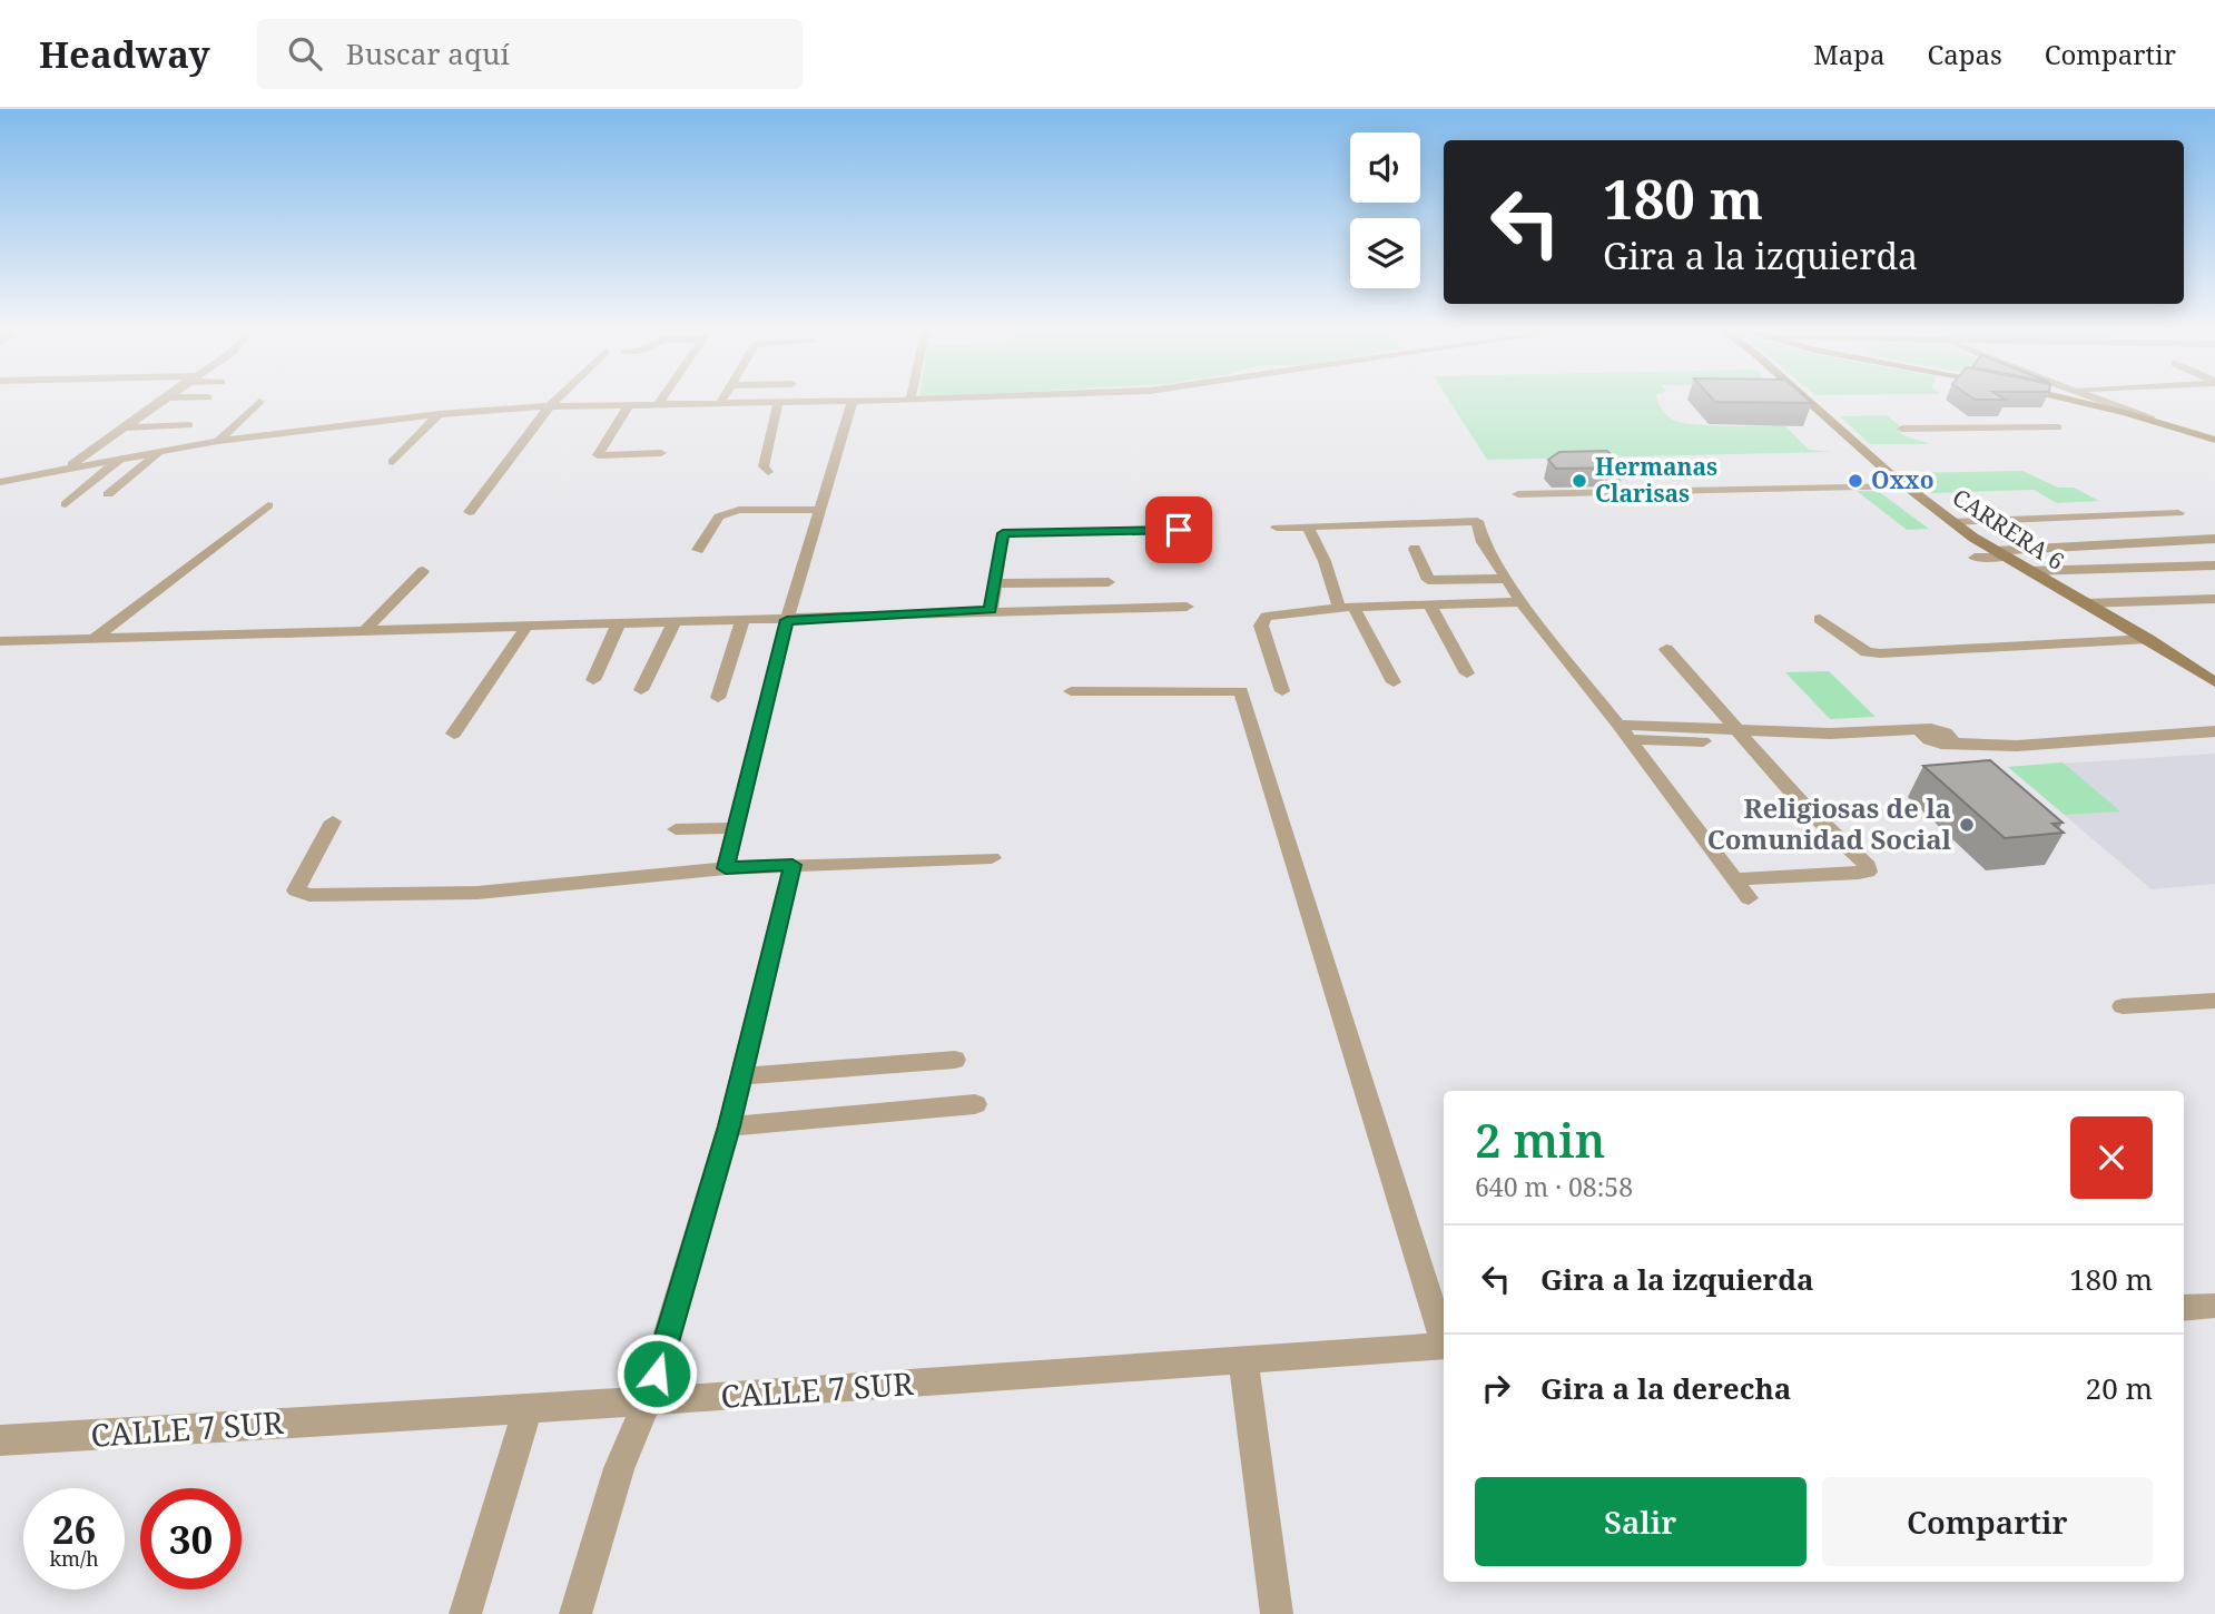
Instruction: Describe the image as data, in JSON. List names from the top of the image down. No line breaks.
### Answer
{"streets":{"main road":["CARRERA 6"],"street":["CALLE 7 SUR"]},"places":["Hermanas Clarisas","Oxxo","Religiosas de la Comunidad Social"],"page":{"header":"Headway","search":"Buscar aquí","nav":["Mapa","Capas","Compartir"],"turn":["180 m","Gira a la izquierda"],"heading":["2 min","640 m · 08:58"],"list":[{"name":"Gira a la izquierda","value":"180 m"},{"name":"Gira a la derecha","value":"20 m"}],"buttons":["Salir","Compartir"],"speed":"26 km/h","limit":"30"}}
